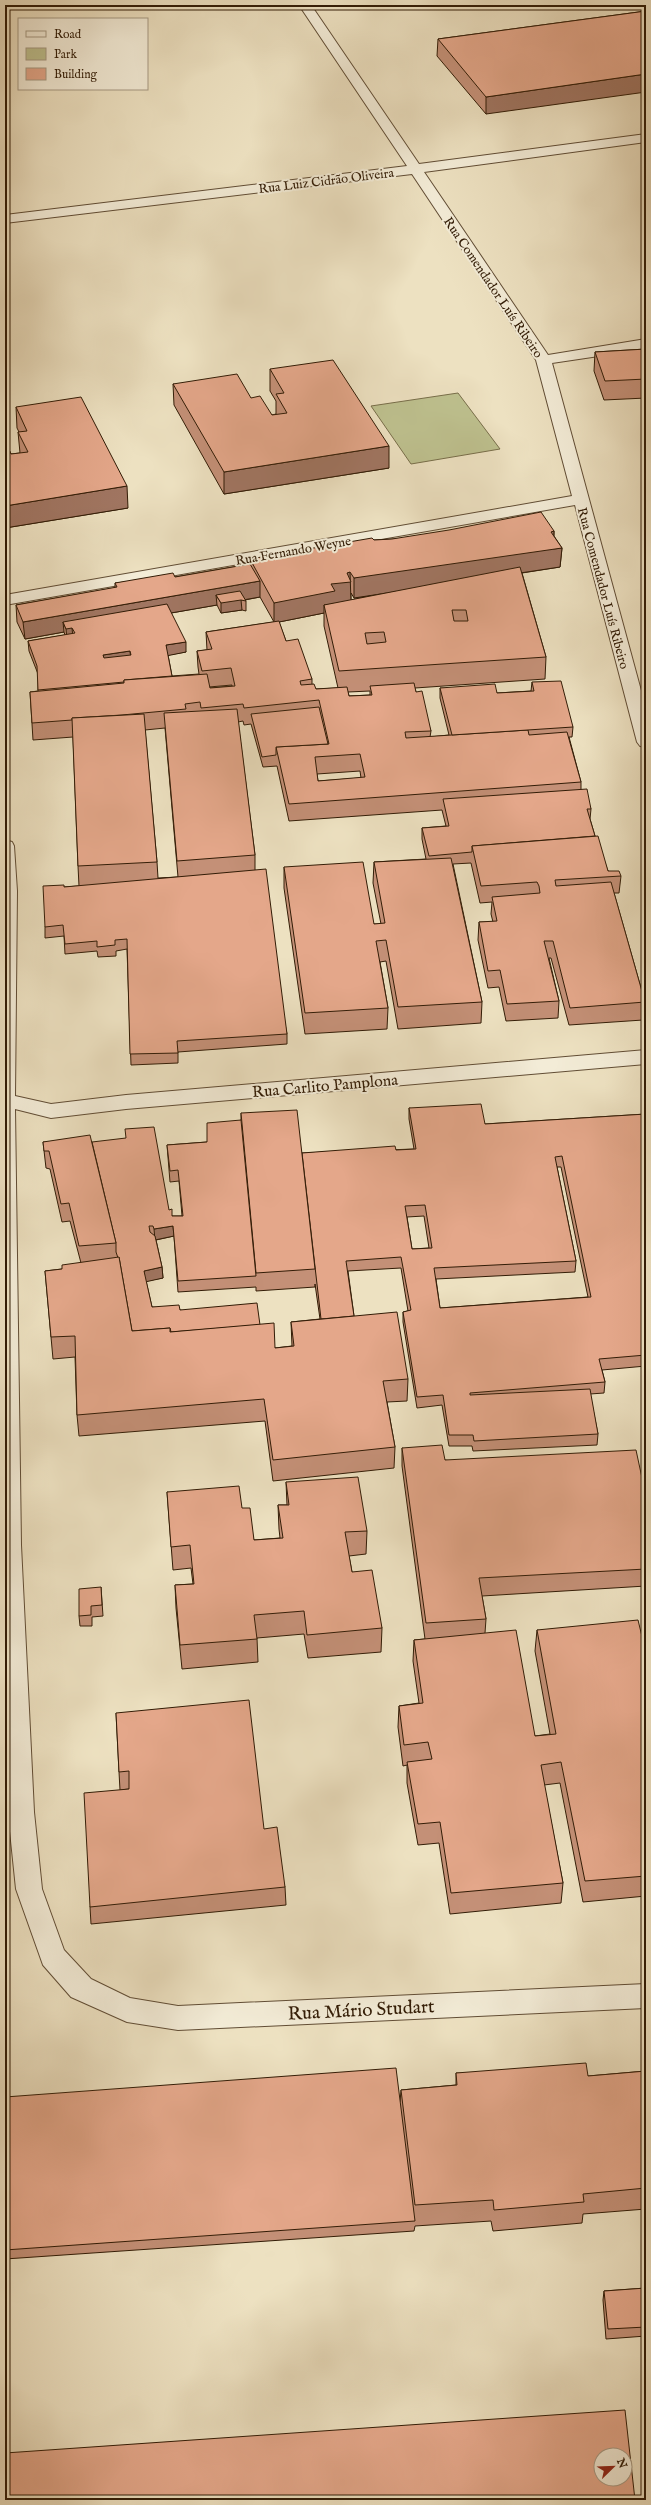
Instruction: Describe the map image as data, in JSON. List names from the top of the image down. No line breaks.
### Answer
{"streets":{"street":["Rua Luiz Cidrão Oliveira","Rua Comendador Luís Ribeiro","Rua Fernando Weyne","Rua Carlito Pamplona","Rua Mário Studart"]},"crossings":[["Rua Luiz Cidrão Oliveira","Rua Comendador Luís Ribeiro"],["Rua Comendador Luís Ribeiro","Rua Fernando Weyne"]],"legend":["Road","Park","Building"],"north":"top right"}
